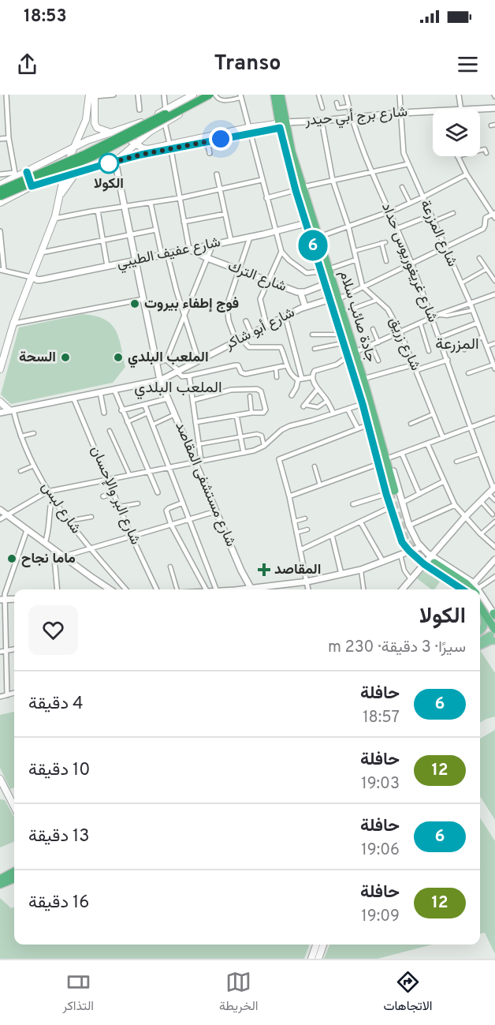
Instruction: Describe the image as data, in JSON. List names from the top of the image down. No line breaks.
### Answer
{"streets":{"highway":["جادة صائب سلام"],"main road":["شارع برج أبي حيدر"],"street":["شارع المزرعة","شارع عفيف الطيبي","شارع غريغوريوس حداد","شارع الترك","شارع أبو شاكر","شارع زريق","شارع مستشفى المقاصد","شارع البر والإحسان","شارع لبس"]},"crossings":[["شارع برج أبي حيدر","شارع المزرعة"],["شارع برج أبي حيدر","شارع غريغوريوس حداد"],["شارع برج أبي حيدر","جادة صائب سلام"],["شارع برج أبي حيدر","شارع مستشفى المقاصد"],["شارع عفيف الطيبي","شارع الترك"],["شارع عفيف الطيبي","جادة صائب سلام"],["شارع عفيف الطيبي","شارع مستشفى المقاصد"],["شارع الترك","جادة صائب سلام"],["جادة صائب سلام","شارع أبو شاكر"],["شارع أبو شاكر","شارع مستشفى المقاصد"],["شارع أبو شاكر","شارع البر والإحسان"],["شارع أبو شاكر","شارع لبس"]],"districts":["المزرعة","الملعب البلدي"],"places":{"other":["الكولا","فوج إطفاء بيروت","السحة","الملعب البلدي","ماما نجاح"],"health":["المقاصد"]},"lines":["bus line 6"],"page":{"status":"18:53","header":"Transo","on_map":"6","heading":["الكولا","سيرًا · 3 دقيقة · 230 m"],"list":[{"mark":"6","name":"حافلة","note":"18:57","value":"4 دقيقة"},{"mark":"12","name":"حافلة","note":"19:03","value":"10 دقيقة"},{"mark":"6","name":"حافلة","note":"19:06","value":"13 دقيقة"},{"mark":"12","name":"حافلة","note":"19:09","value":"16 دقيقة"}],"tabs":["الاتجاهات","الخريطة","التذاكر"]}}
